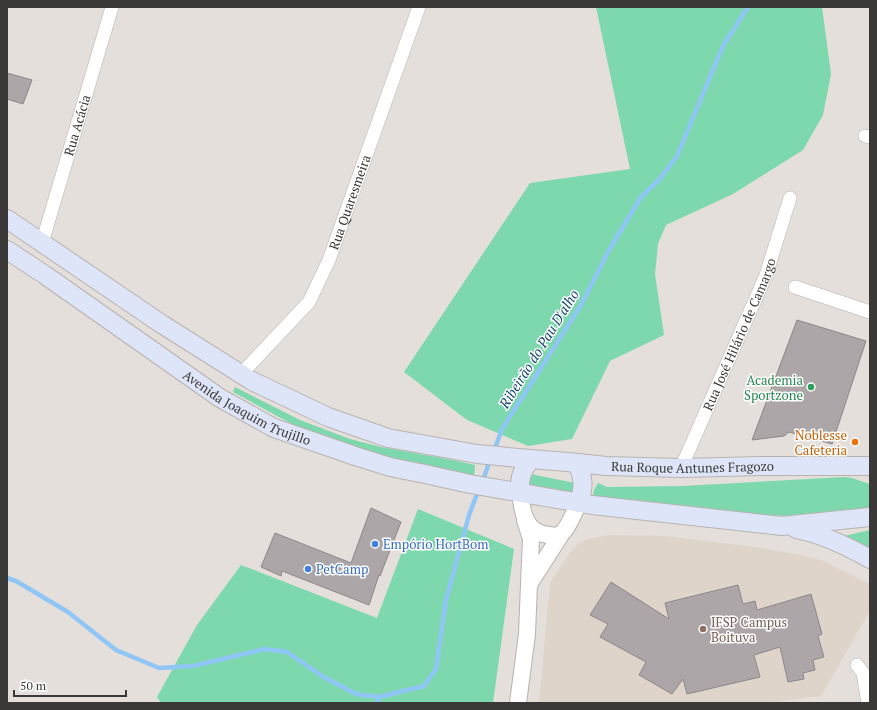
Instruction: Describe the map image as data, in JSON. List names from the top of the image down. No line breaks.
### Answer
{"streets":{"main road":["Avenida Joaquim Trujillo","Rua Roque Antunes Fragozo"],"street":["Rua Acácia","Rua Quaresmeira","Rua José Hilário de Camargo"]},"crossings":[["Rua Acácia","Avenida Joaquim Trujillo"],["Rua Quaresmeira","Avenida Joaquim Trujillo"],["Rua José Hilário de Camargo","Rua Roque Antunes Fragozo"],["Avenida Joaquim Trujillo","Rua Roque Antunes Fragozo"]],"water":["Ribeirão do Pau D'alho"],"places":["Academia Sportzone","Noblesse Cafeteria","Empório HortBom","PetCamp","IFSP Campus Boituva"],"scale_bar":"50 m"}
